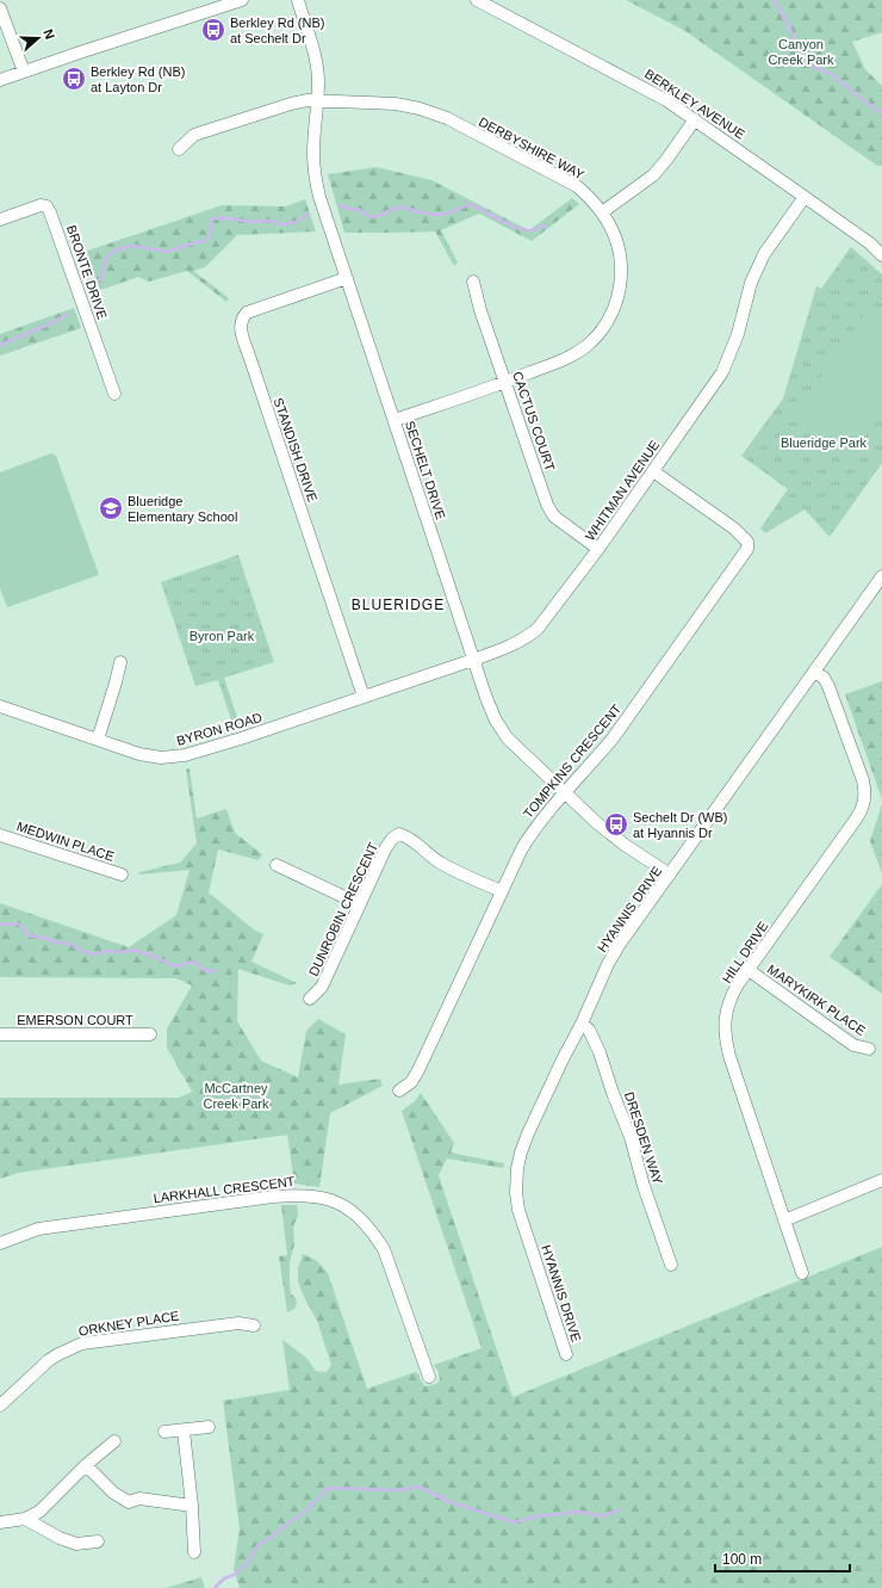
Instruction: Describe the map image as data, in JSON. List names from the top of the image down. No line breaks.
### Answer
{"streets":{"street":["BERKLEY AVENUE","DERBYSHIRE WAY","BRONTE DRIVE","CACTUS COURT","STANDISH DRIVE","SECHELT DRIVE","WHITMAN AVENUE","BYRON ROAD","TOMPKINS CRESCENT","MEDWIN PLACE","DUNROBIN CRESCENT","HYANNIS DRIVE","HILL DRIVE","MARYKIRK PLACE","EMERSON COURT","DRESDEN WAY","LARKHALL CRESCENT","ORKNEY PLACE"]},"crossings":[["BERKLEY AVENUE","WHITMAN AVENUE"],["DERBYSHIRE WAY","CACTUS COURT"],["DERBYSHIRE WAY","SECHELT DRIVE"],["CACTUS COURT","WHITMAN AVENUE"],["STANDISH DRIVE","SECHELT DRIVE"],["STANDISH DRIVE","WHITMAN AVENUE"],["STANDISH DRIVE","BYRON ROAD"],["SECHELT DRIVE","WHITMAN AVENUE"],["SECHELT DRIVE","TOMPKINS CRESCENT"],["SECHELT DRIVE","HYANNIS DRIVE"],["WHITMAN AVENUE","BYRON ROAD"],["WHITMAN AVENUE","TOMPKINS CRESCENT"],["TOMPKINS CRESCENT","DUNROBIN CRESCENT"],["HYANNIS DRIVE","HILL DRIVE"],["HYANNIS DRIVE","DRESDEN WAY"],["HILL DRIVE","MARYKIRK PLACE"]],"districts":["BLUERIDGE"],"parks":["Canyon Creek Park","Blueridge Park","Byron Park","McCartney Creek Park"],"places":{"bus stop":["Berkley Rd (NB) at Sechelt Dr","Berkley Rd (NB) at Layton Dr","Sechelt Dr (WB) at Hyannis Dr"],"school or university":["Blueridge Elementary School"]},"scale_bar":"100 m","north":"right"}
